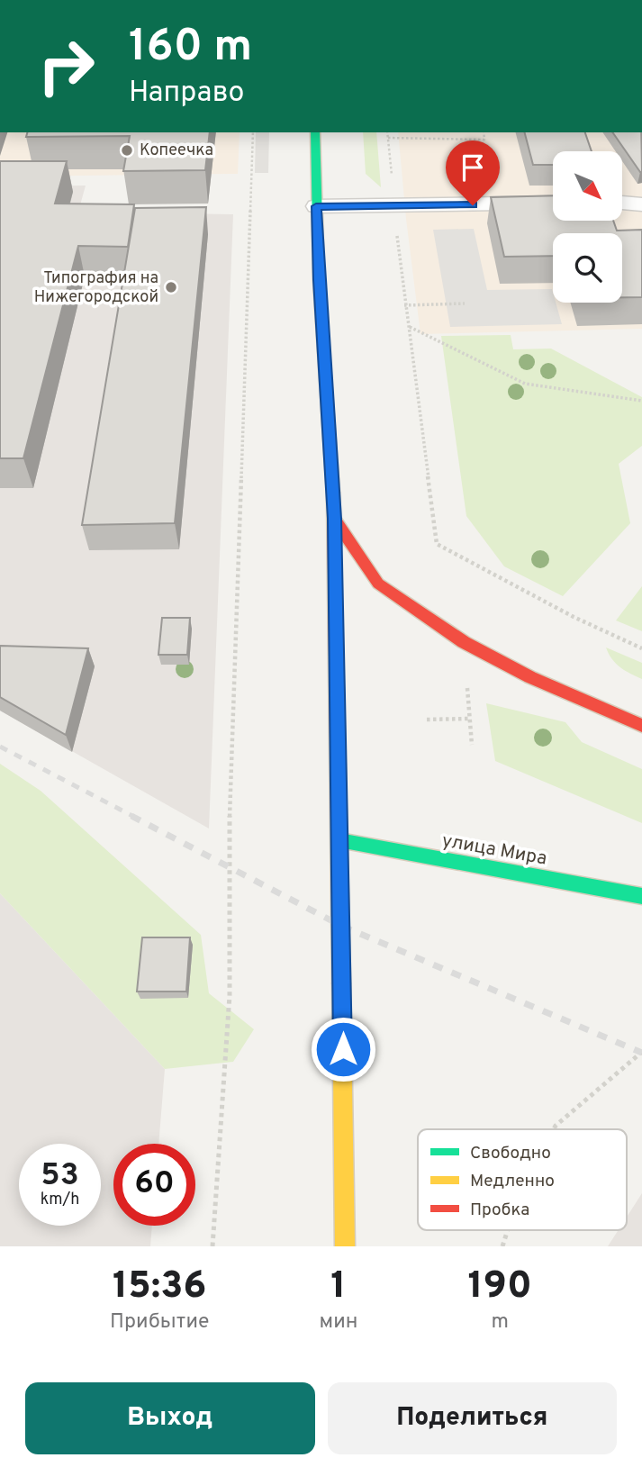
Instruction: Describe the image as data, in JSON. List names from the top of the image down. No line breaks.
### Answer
{"streets":{"main road":["улица Мира"]},"places":["Копеечка","Типография на Нижегородской"],"legend":["Свободно","Медленно","Пробка"],"north":"bottom right","page":{"turn":["160 m","Направо"],"speed":"53 km/h","limit":"60","eta":["15:36","Прибытие","1","мин","190","m"],"buttons":["Выход","Поделиться"]}}
